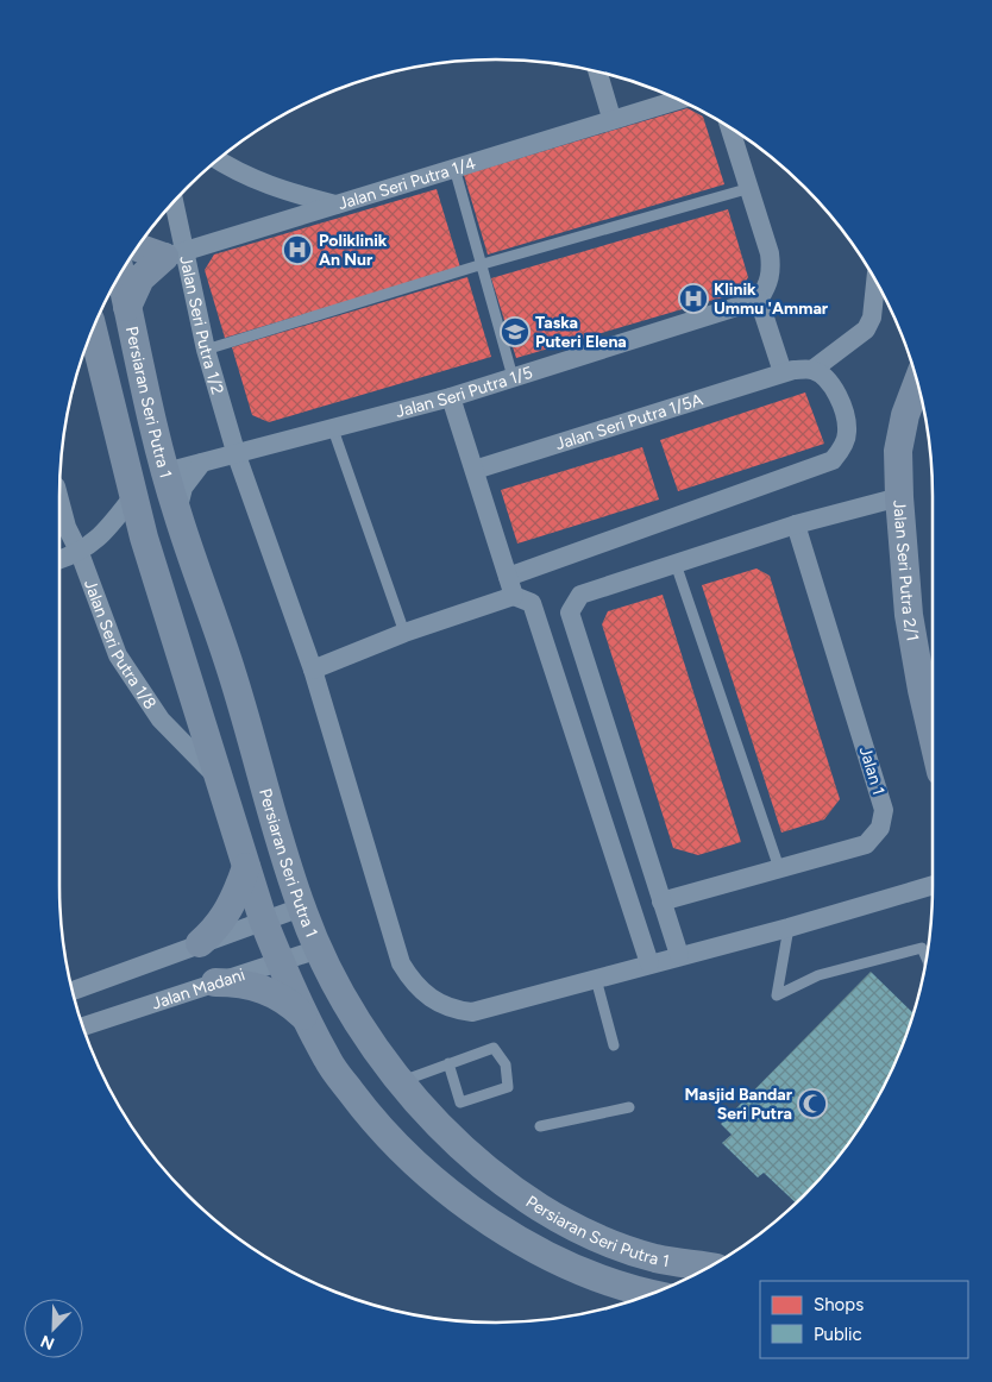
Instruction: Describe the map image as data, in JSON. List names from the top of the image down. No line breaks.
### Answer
{"streets":{"street":["Jalan Seri Putra 1/4","Jalan Seri Putra 1/2","Jalan Seri Putra 1/5","Persiaran Seri Putra 1","Jalan Seri Putra 1/5A","Jalan Seri Putra 2/1","Jalan Seri Putra 1/8","Jalan 1","Jalan Madani"]},"crossings":[["Jalan Seri Putra 1/4","Jalan Seri Putra 1/2"],["Jalan Seri Putra 1/2","Jalan Seri Putra 1/5"],["Jalan Seri Putra 1/5","Persiaran Seri Putra 1"],["Persiaran Seri Putra 1","Jalan Madani"]],"places":{"hospital":["Poliklinik An Nur","Klinik Ummu 'Ammar"],"school or university":["Taska Puteri Elena"],"mosque":["Masjid Bandar Seri Putra"]},"legend":["Shops","Public"],"north":"bottom left"}
